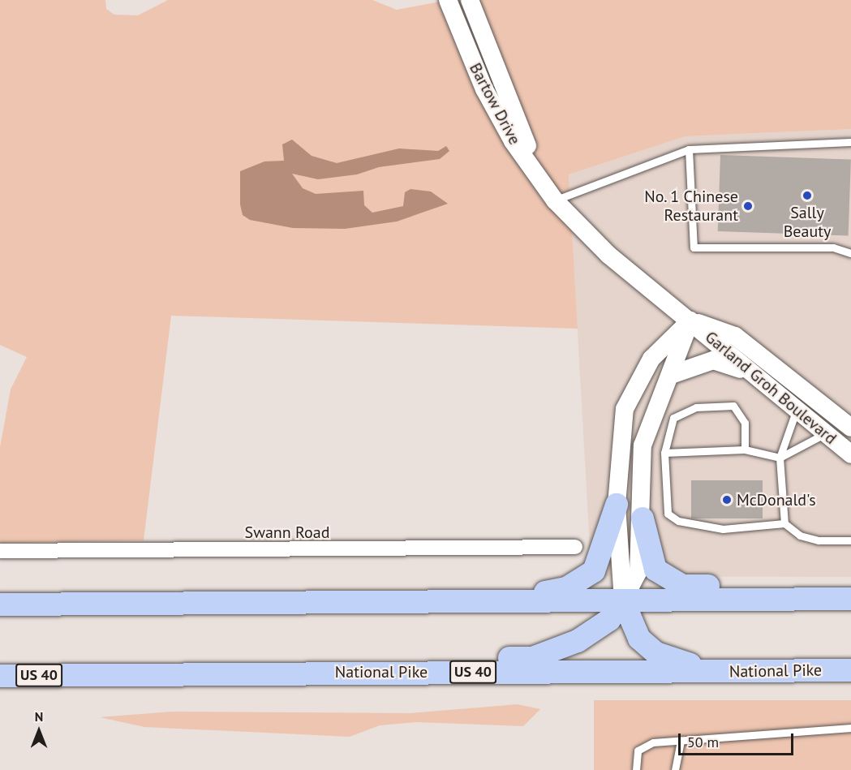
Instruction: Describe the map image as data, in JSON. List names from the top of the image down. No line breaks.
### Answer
{"streets":{"main road":["National Pike","US 40"],"street":["Bartow Drive","Garland Groh Boulevard","Swann Road"]},"crossings":[["Bartow Drive","Garland Groh Boulevard"]],"places":["Sally Beauty","No. 1 Chinese Restaurant","McDonald's"],"scale_bar":"50 m","north":"top"}
